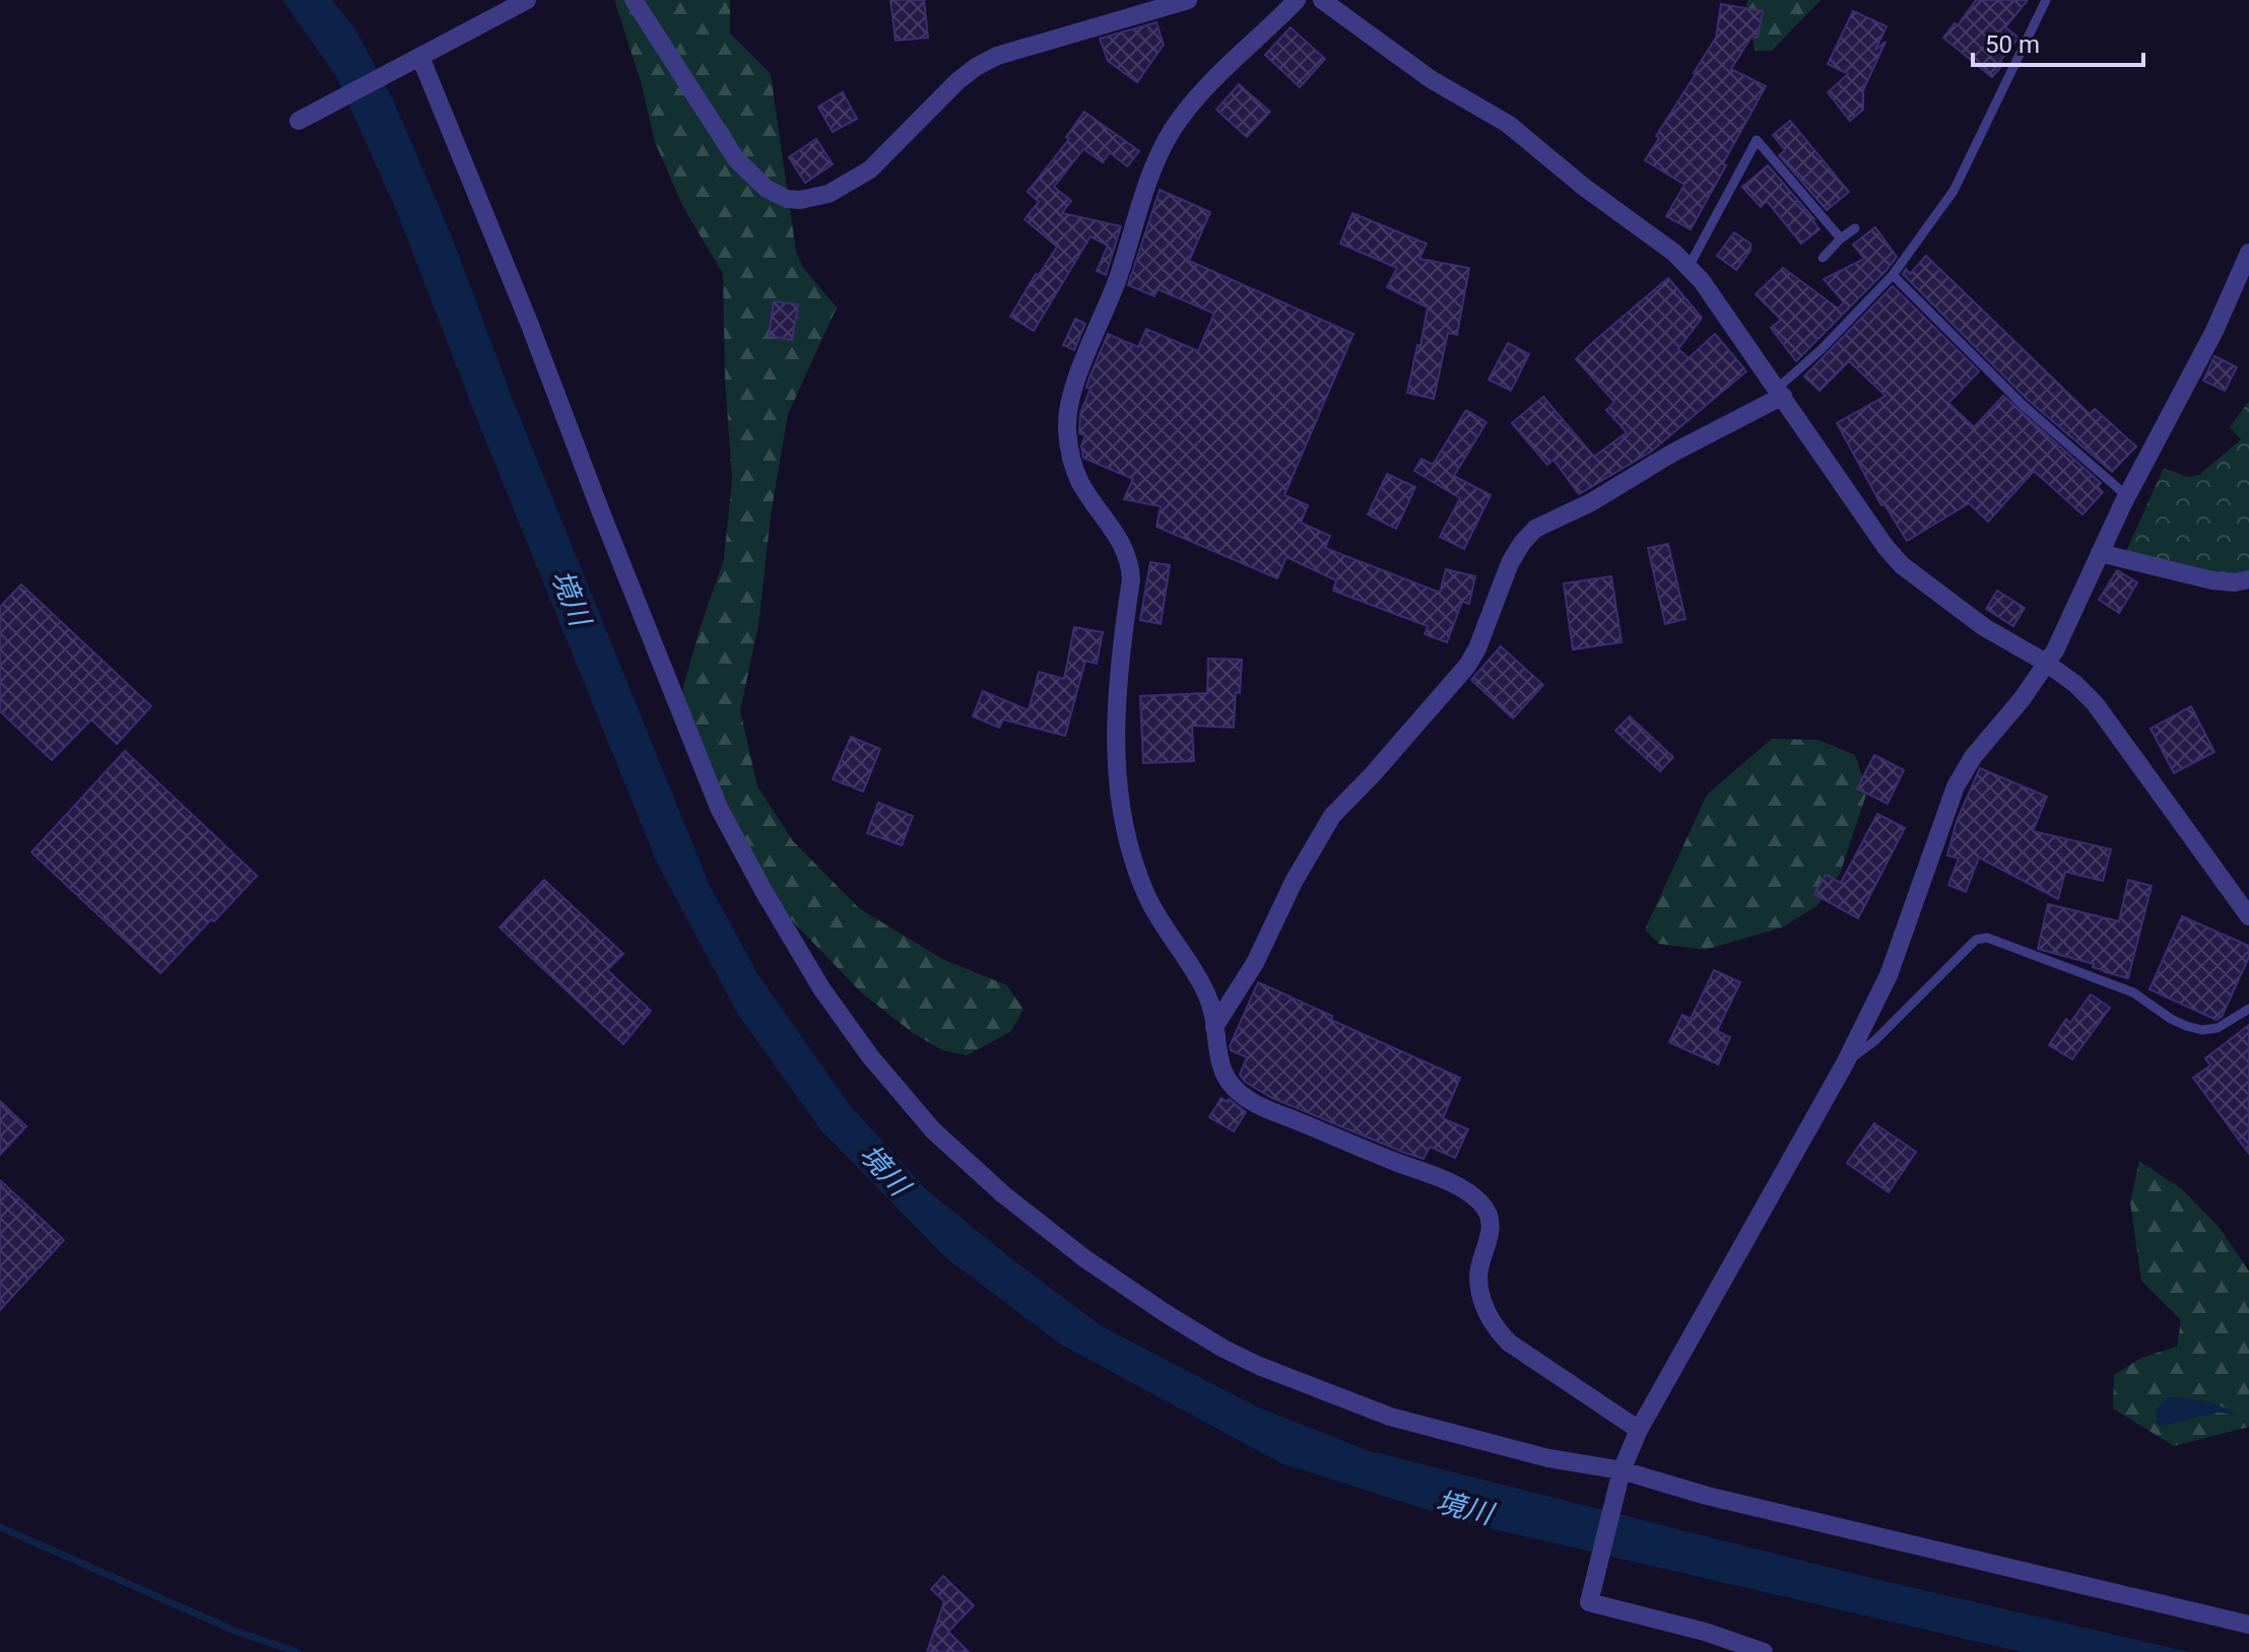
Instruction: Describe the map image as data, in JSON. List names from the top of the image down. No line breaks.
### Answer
{"water":["境川"],"scale_bar":"50 m"}
